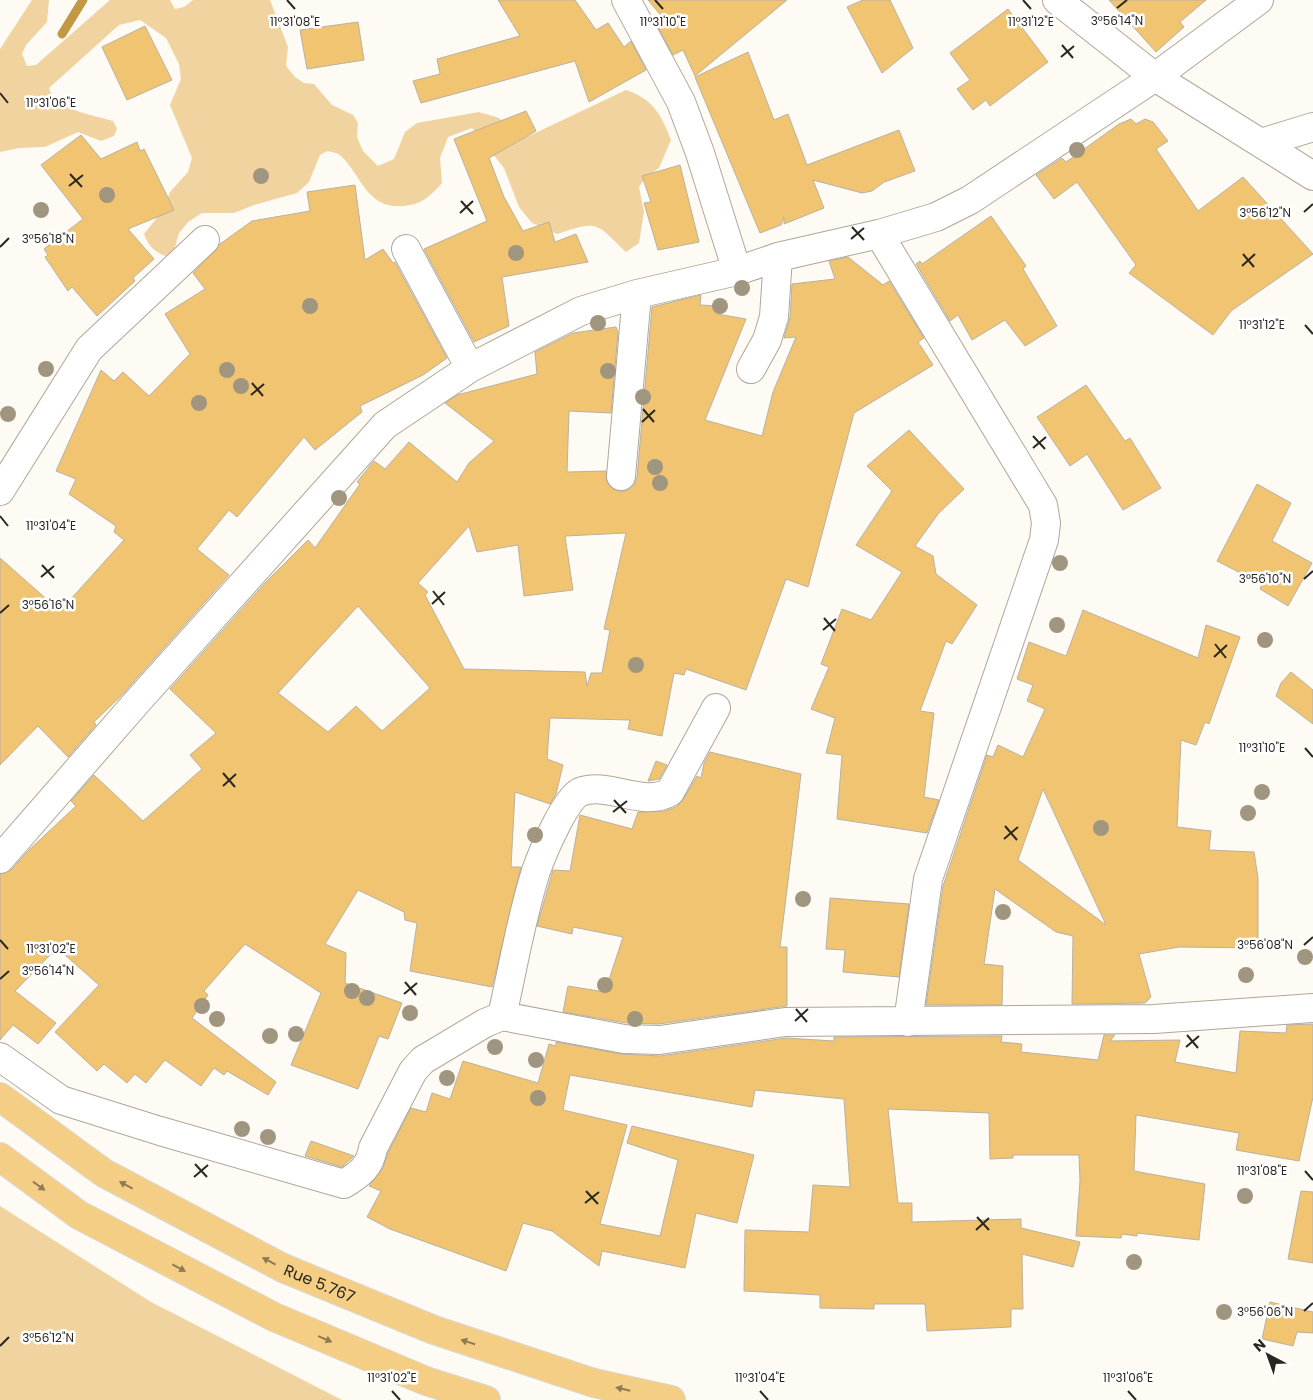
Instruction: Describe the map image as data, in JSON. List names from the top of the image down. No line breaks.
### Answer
{"streets":{"highway":["Rue 5.767"]},"north":"top left","coordinates":["3°56'14\"N","11°31'08\"E","11°31'10\"E","11°31'12\"E","11°31'06\"E","3°56'12\"N","3°56'18\"N","11°31'04\"E","3°56'10\"N","3°56'16\"N","3°56'08\"N","11°31'02\"E","3°56'06\"N"]}
